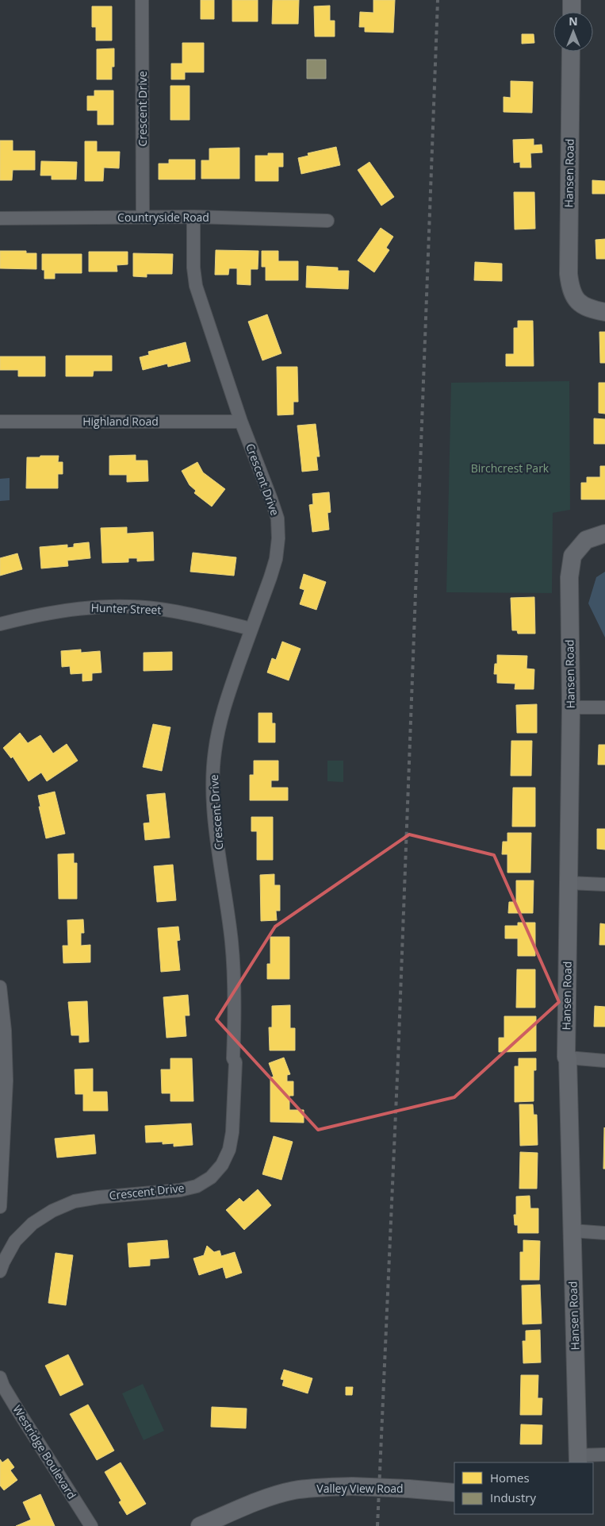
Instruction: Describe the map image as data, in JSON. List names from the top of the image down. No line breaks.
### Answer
{"streets":{"street":["Crescent Drive","Hansen Road","Countryside Road","Highland Road","Hunter Street","Westridge Boulevard","Valley View Road"]},"crossings":[["Crescent Drive","Countryside Road"],["Crescent Drive","Highland Road"],["Crescent Drive","Hunter Street"]],"parks":["Birchcrest Park"],"legend":["Homes","Industry"],"north":"top"}
